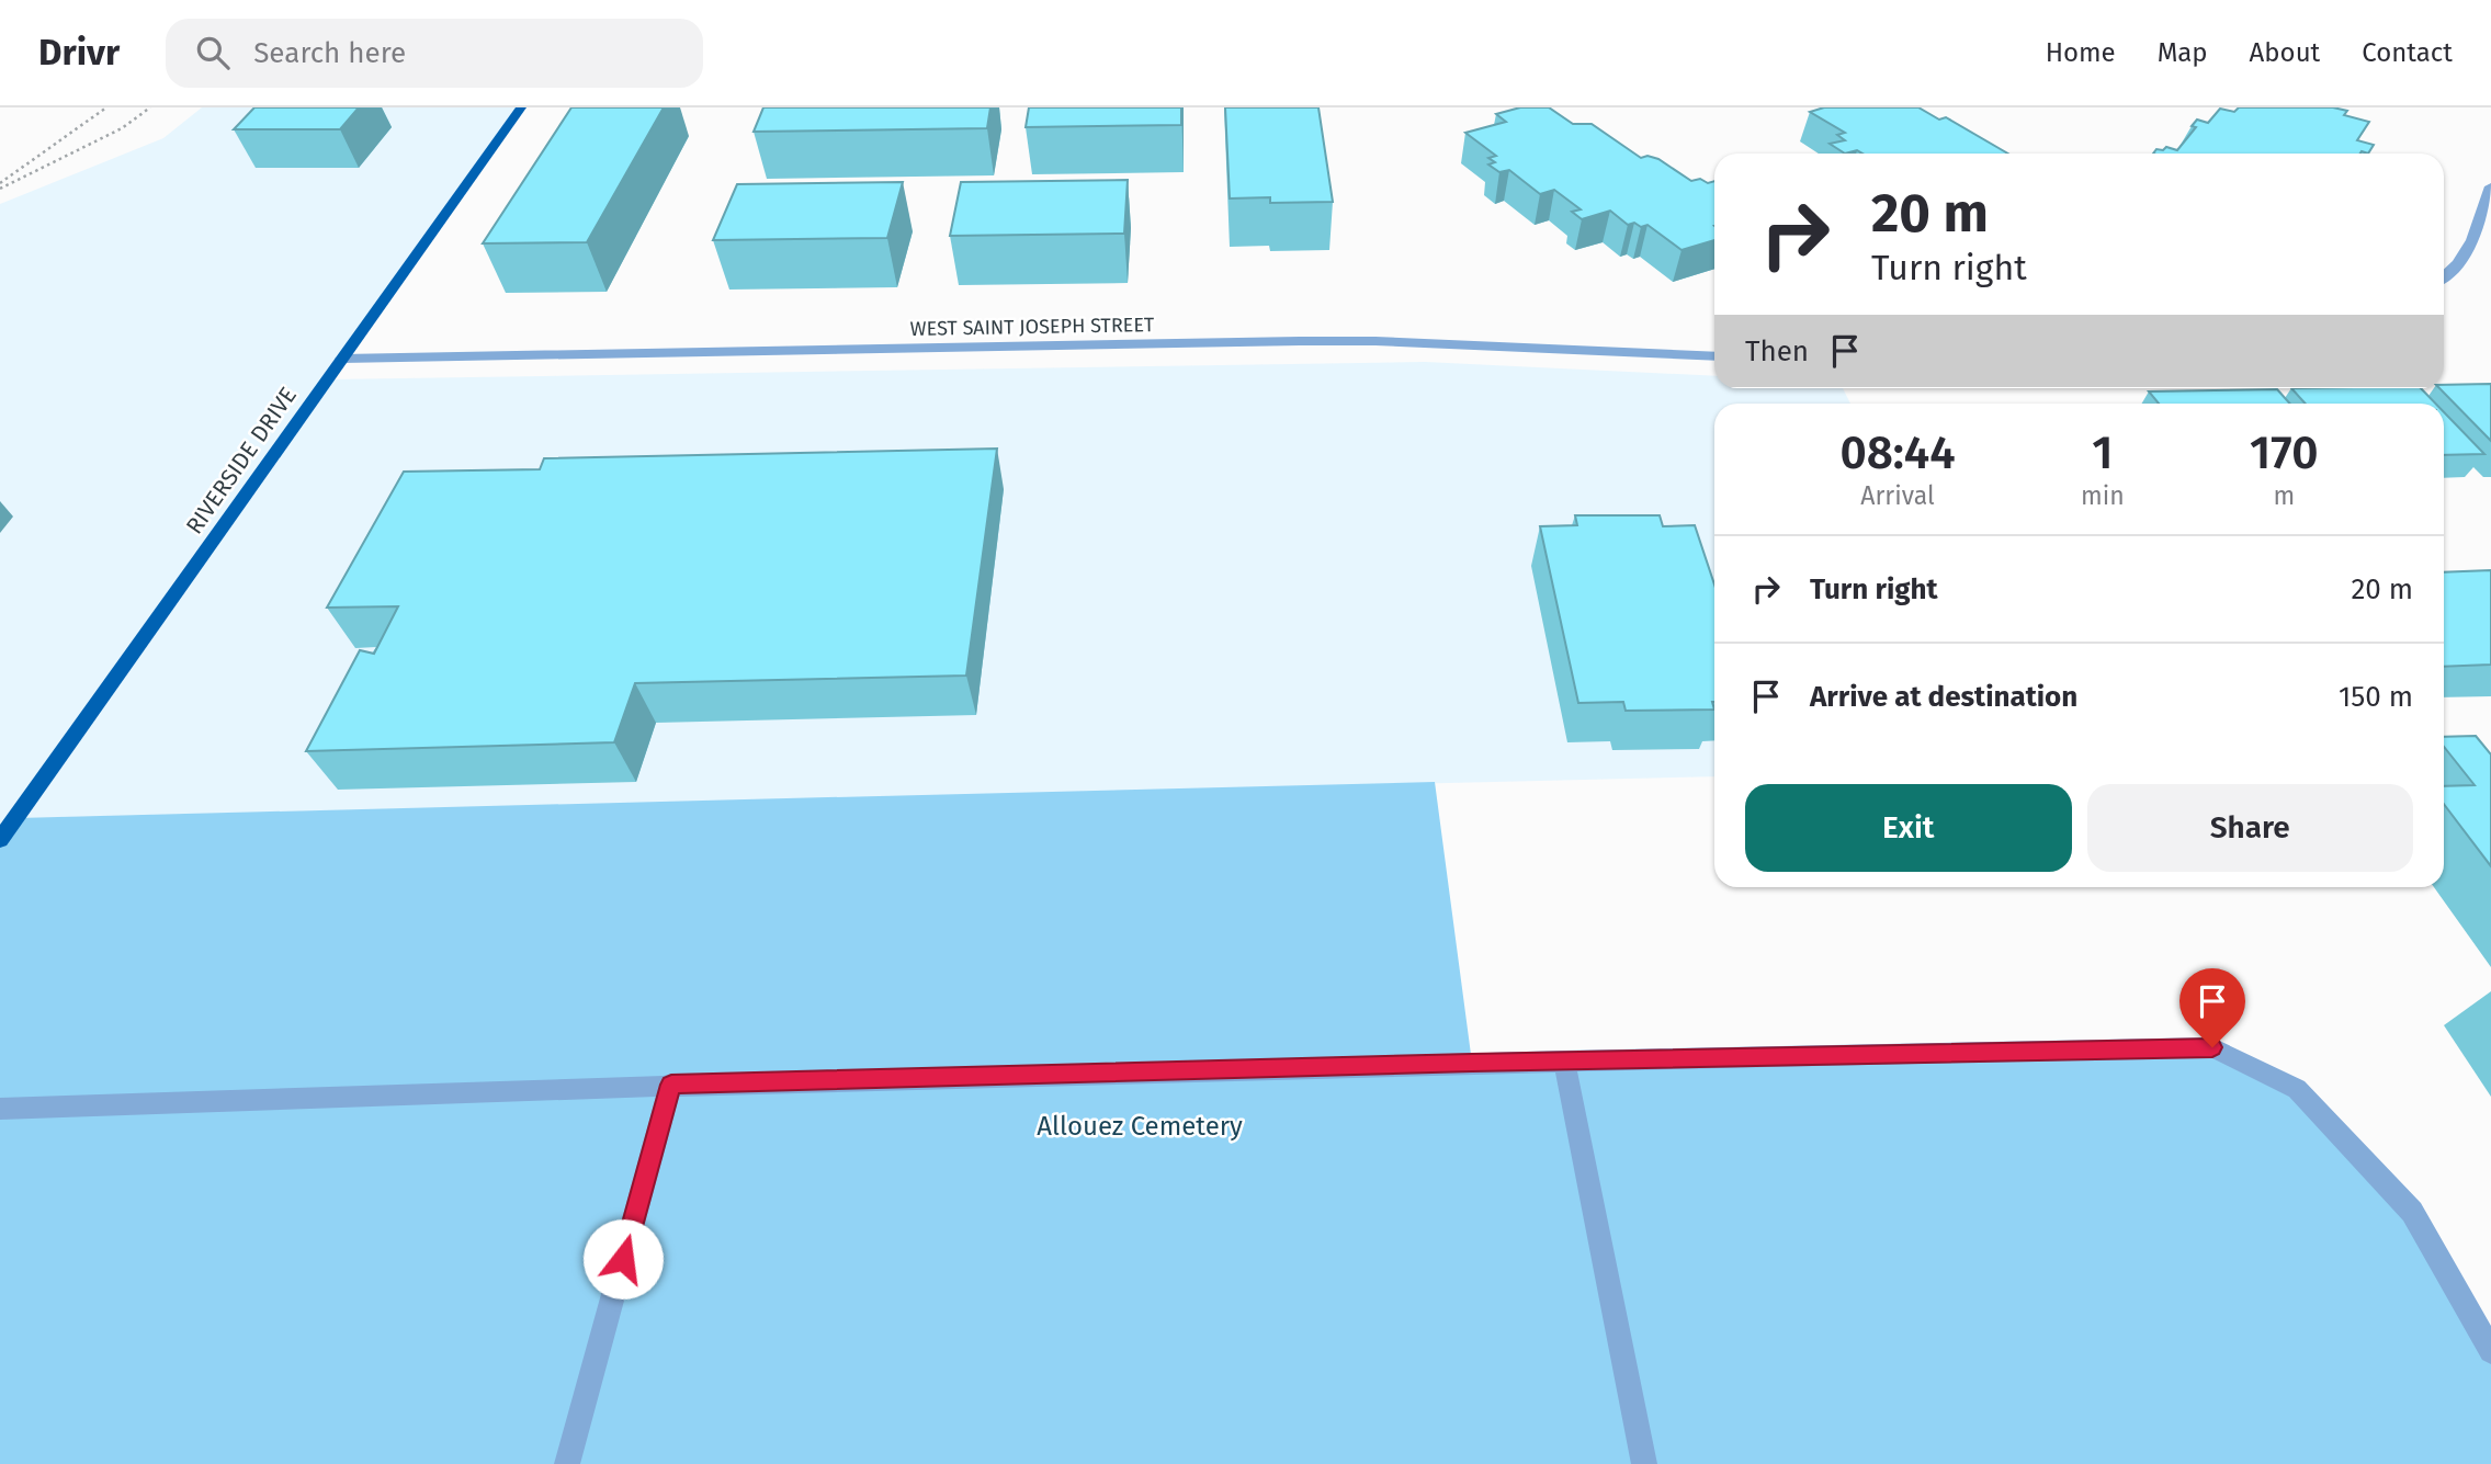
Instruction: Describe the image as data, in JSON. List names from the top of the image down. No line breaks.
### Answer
{"streets":{"main road":["RIVERSIDE DRIVE"],"street":["WEST SAINT JOSEPH STREET"]},"crossings":[["WEST SAINT JOSEPH STREET","RIVERSIDE DRIVE"]],"parks":["Allouez Cemetery"],"page":{"header":"Drivr","search":"Search here","nav":["Home","Map","About","Contact"],"turn":["20 m","Turn right"],"then":"Then","eta":["08:44","Arrival","1","min","170","m"],"list":[{"name":"Turn right","value":"20 m"},{"name":"Arrive at destination","value":"150 m"}],"buttons":["Exit","Share"]}}
